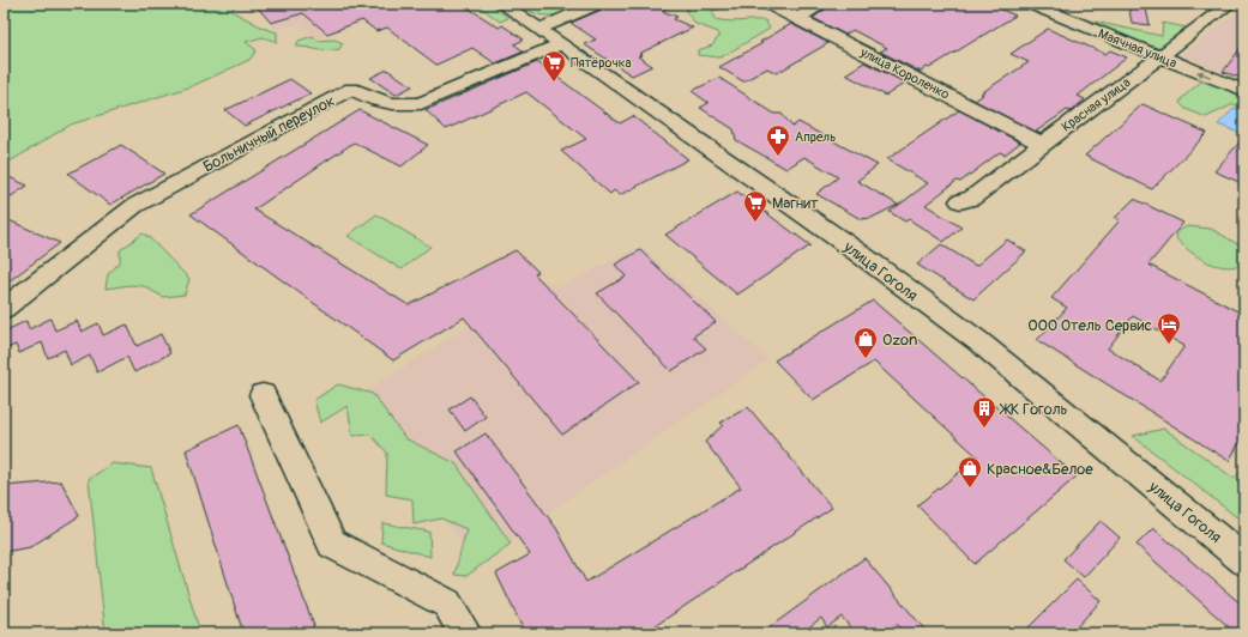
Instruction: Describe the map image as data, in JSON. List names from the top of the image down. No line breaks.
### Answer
{"streets":{"street":["Маячная улица","улица Короленко","Красная улица","Больничный переулок","улица Гоголя"]},"crossings":[["Маячная улица","Красная улица"],["улица Короленко","Красная улица"],["Больничный переулок","улица Гоголя"]],"one_way":["Маячная улица"],"places":{"supermarket":["Пятёрочка","Магнит"],"pharmacy":["Апрель"],"hotel":["ООО Отель Сервис"],"shop":["Ozon","Красное&Белое"],"building":["ЖК Гоголь"]}}
